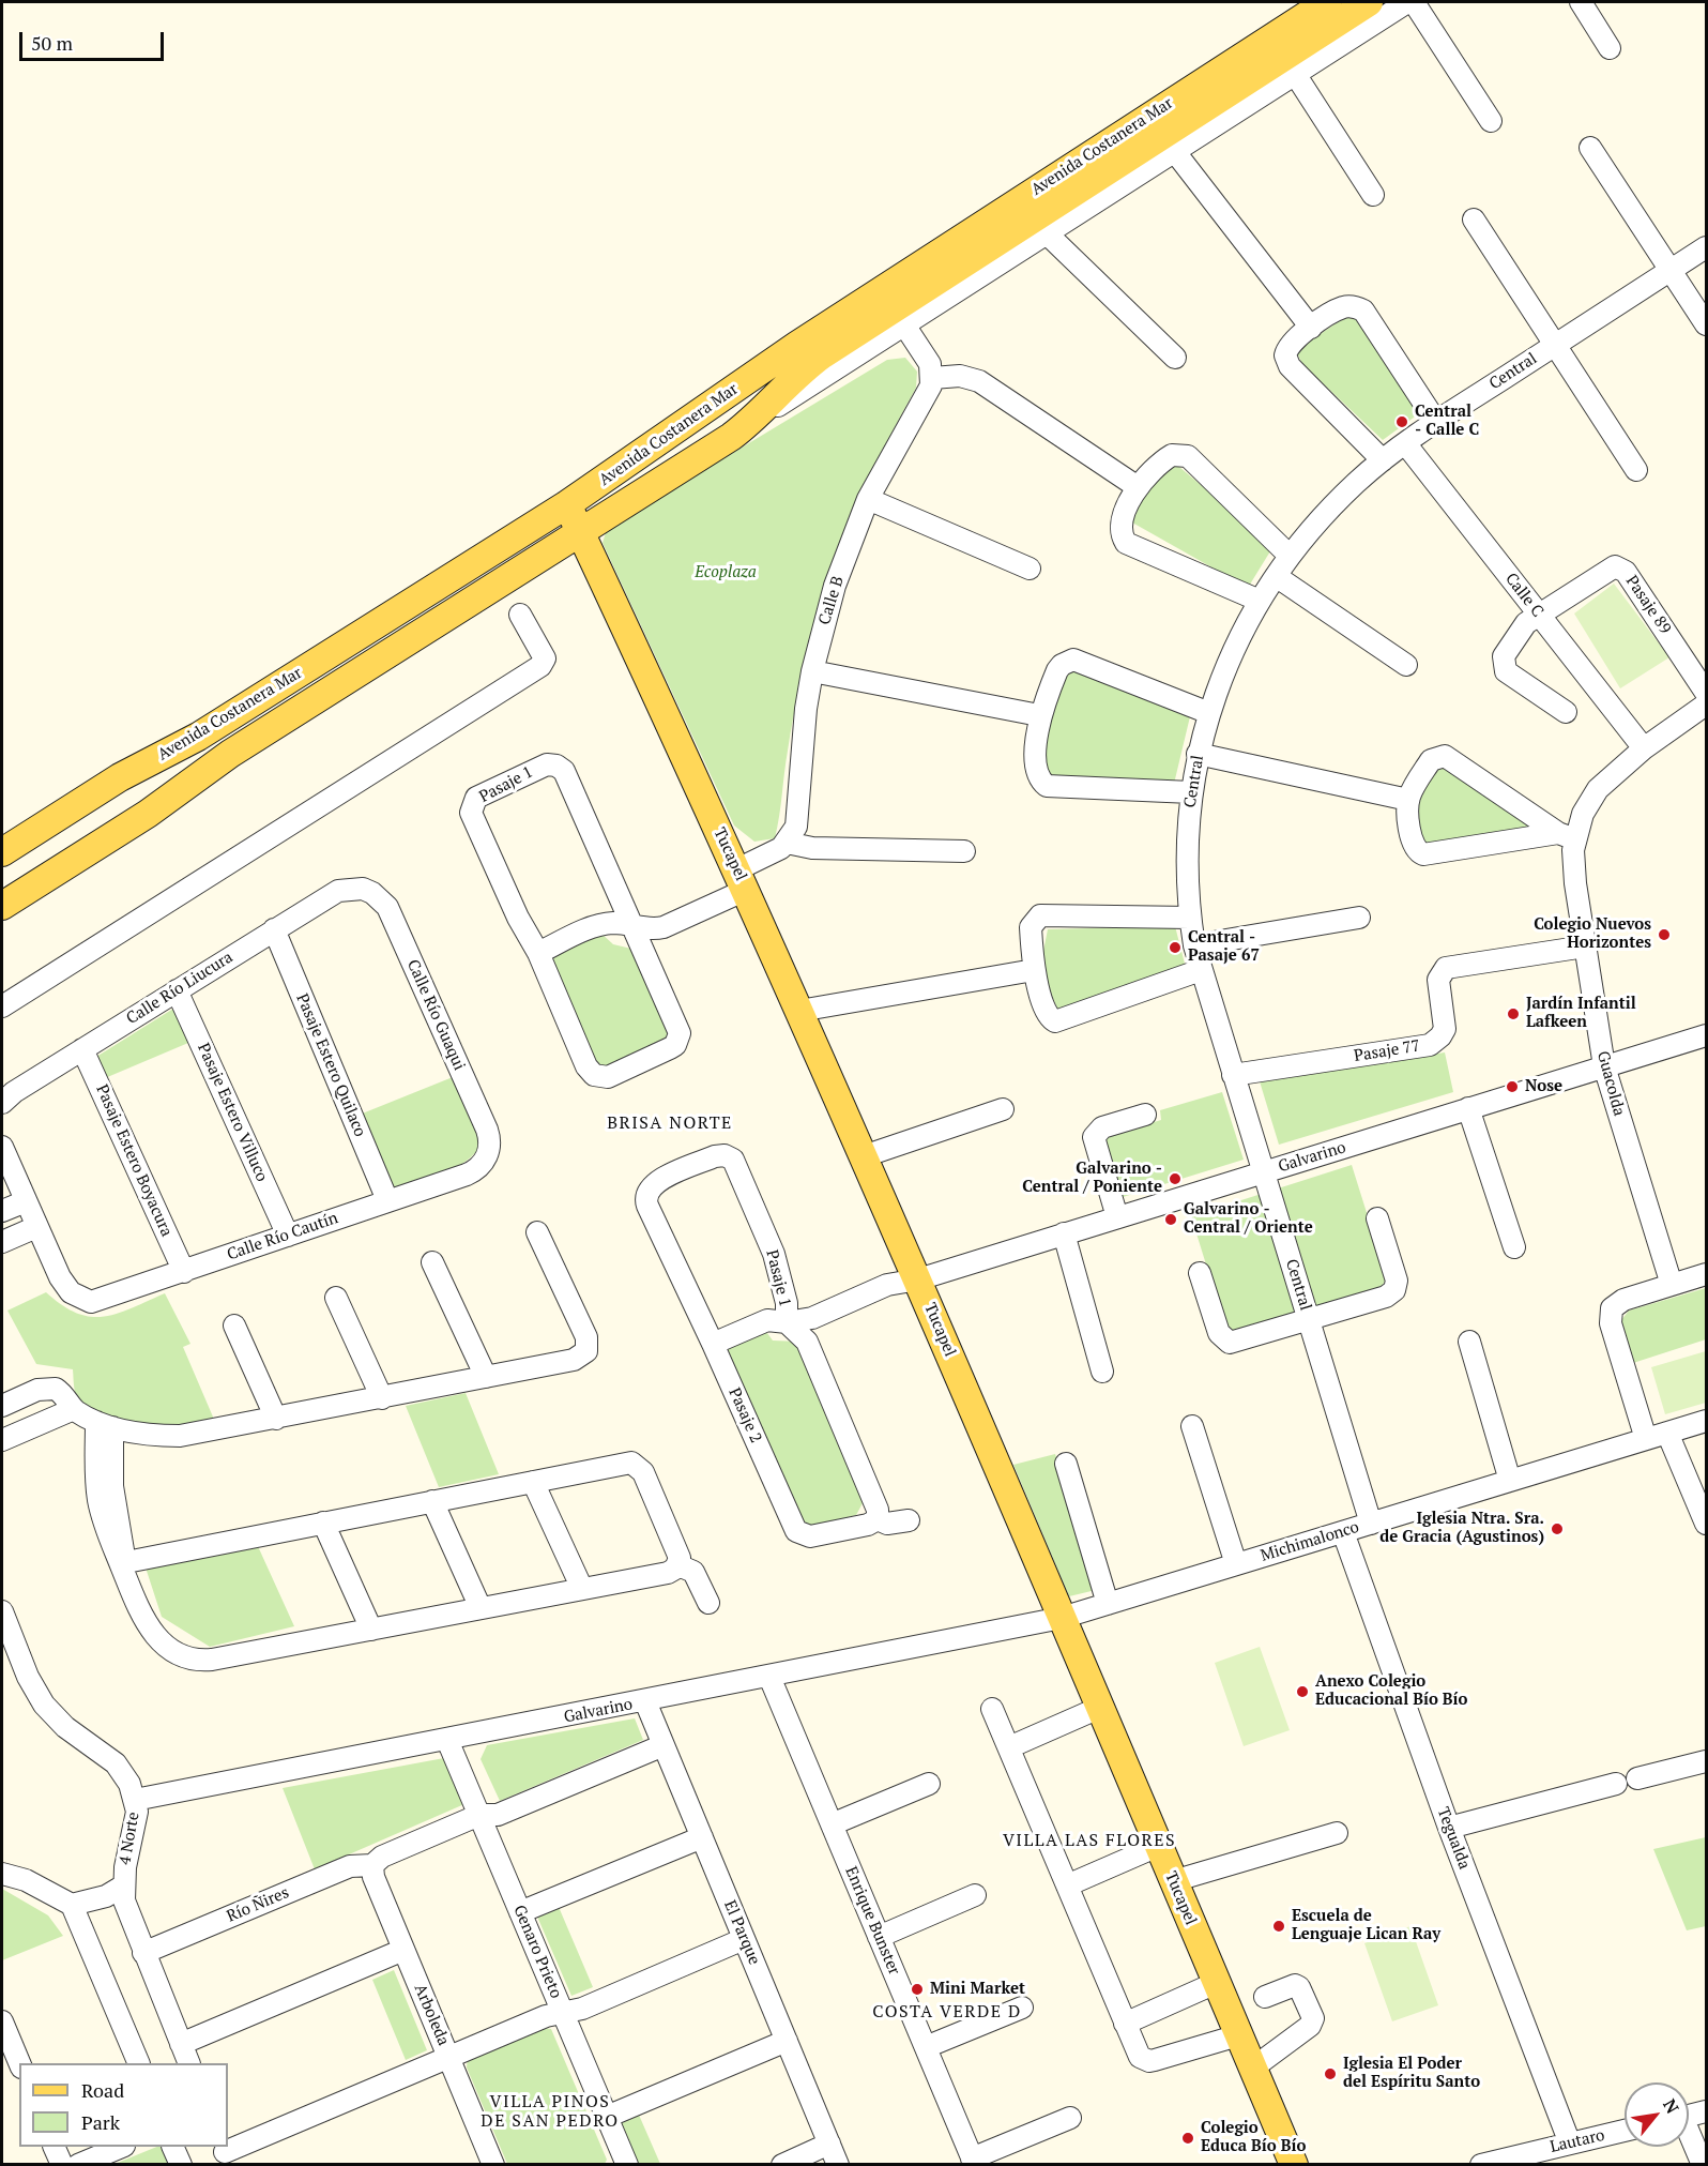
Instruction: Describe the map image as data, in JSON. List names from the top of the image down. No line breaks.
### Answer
{"streets":{"main road":["Avenida Costanera Mar","Tucapel"],"street":["Central","Calle C","Calle B","Pasaje 89","Pasaje 1","Calle Río Liucura","Calle Río Guaqui","Pasaje 77","Pasaje Estero Quilaco","Guacolda","Pasaje Estero Villuco","Galvarino","Pasaje Estero Boyacura","Calle Río Cautín","Pasaje 2","Michimalonco","4 Norte","Tegualda","Río Ñires","Enrique Bunster","El Parque","Genaro Prieto","Arboleda","Lautaro"]},"crossings":[["Avenida Costanera Mar","Tucapel"],["Central","Calle C"],["Central","Pasaje 77"],["Central","Galvarino"],["Central","Michimalonco"],["Calle C","Pasaje 89"],["Calle C","Guacolda"],["Pasaje 1","Galvarino"],["Pasaje 1","Pasaje 2"],["Tucapel","Galvarino"],["Tucapel","Michimalonco"],["Calle Río Liucura","Calle Río Guaqui"],["Calle Río Liucura","Pasaje Estero Quilaco"],["Calle Río Liucura","Pasaje Estero Villuco"],["Calle Río Liucura","Pasaje Estero Boyacura"],["Calle Río Guaqui","Calle Río Cautín"],["Pasaje 77","Guacolda"],["Pasaje Estero Quilaco","Calle Río Cautín"],["Guacolda","Galvarino"],["Pasaje Estero Villuco","Calle Río Cautín"],["Galvarino","Pasaje 2"],["Galvarino","Michimalonco"],["Galvarino","4 Norte"],["Galvarino","Enrique Bunster"],["Galvarino","El Parque"],["Galvarino","Genaro Prieto"],["Pasaje Estero Boyacura","Calle Río Cautín"],["Michimalonco","Tegualda"],["4 Norte","Río Ñires"],["Tegualda","Lautaro"],["Río Ñires","Arboleda"]],"districts":["BRISA NORTE","VILLA LAS FLORES","COSTA VERDE D","VILLA PINOS DE SAN PEDRO"],"parks":["Ecoplaza"],"places":["Central - Calle C","Colegio Nuevos Horizontes","Central - Pasaje 67","Jardín Infantil Lafkeen","Nose","Galvarino - Central / Poniente","Galvarino - Central / Oriente","Iglesia Ntra. Sra. de Gracia (Agustinos)","Anexo Colegio Educacional Bío Bío","Escuela de Lenguaje Lican Ray","Mini Market","Iglesia El Poder del Espíritu Santo","Colegio Educa Bío Bío"],"legend":["Road","Park"],"scale_bar":"50 m","north":"top right"}
